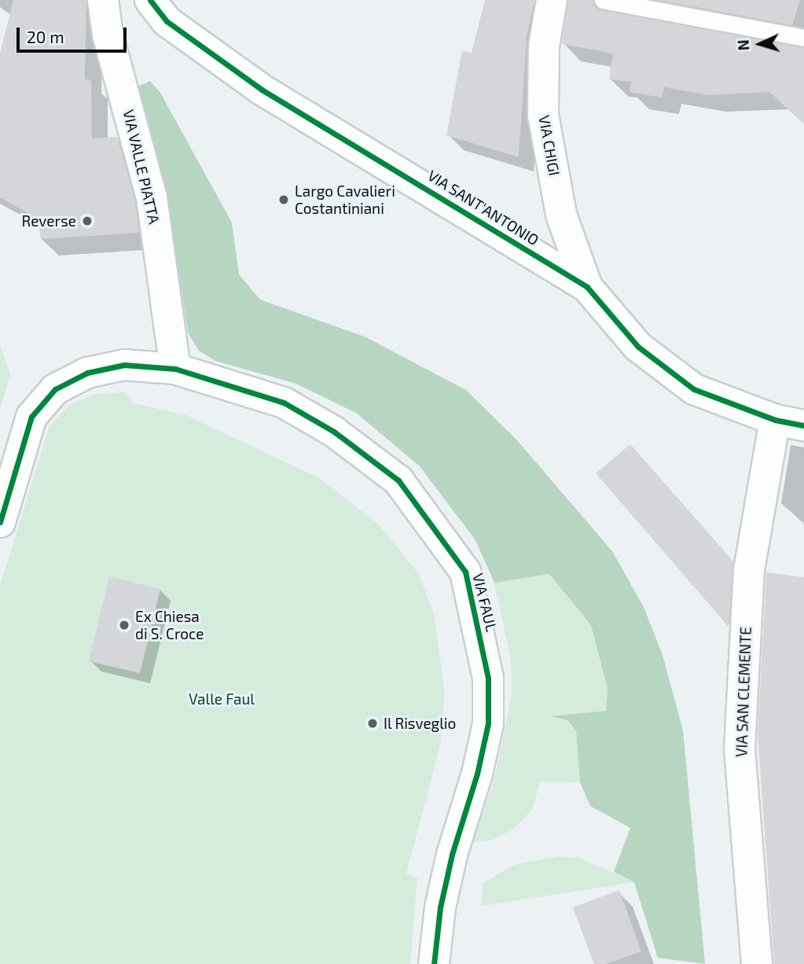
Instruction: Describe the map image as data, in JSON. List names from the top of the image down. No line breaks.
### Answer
{"streets":{"street":["VIA CHIGI","VIA VALLE PIATTA","VIA SANT'ANTONIO","VIA FAUL","VIA SAN CLEMENTE"]},"crossings":[["VIA CHIGI","VIA SANT'ANTONIO"],["VIA VALLE PIATTA","VIA FAUL"],["VIA SANT'ANTONIO","VIA SAN CLEMENTE"]],"parks":["Valle Faul"],"places":["Largo Cavalieri Costantiniani","Reverse","Ex Chiesa di S. Croce","Il Risveglio"],"scale_bar":"20 m","north":"left"}
